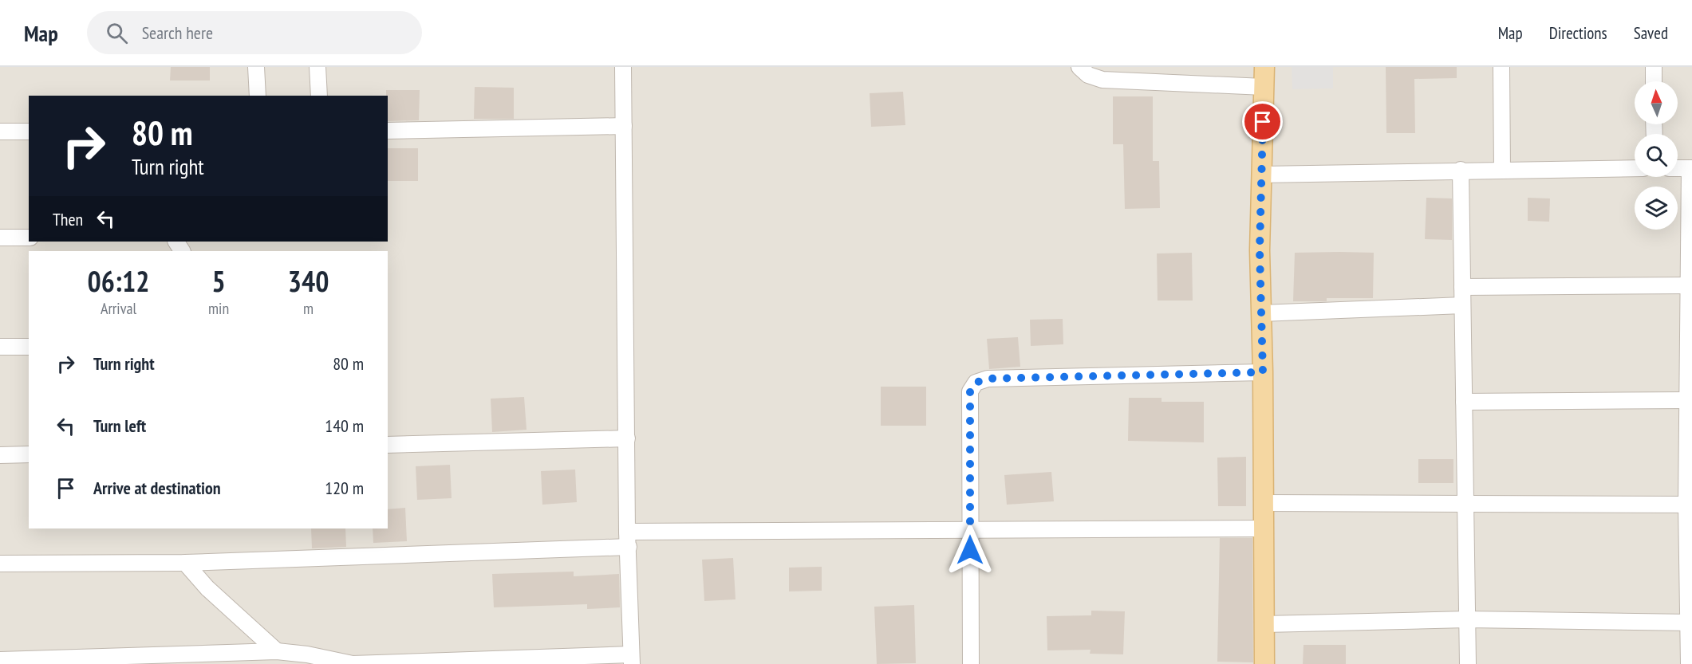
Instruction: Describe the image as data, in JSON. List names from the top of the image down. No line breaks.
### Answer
{"north":"top","page":{"header":"Map","search":"Search here","nav":["Map","Directions","Saved"],"turn":["80 m","Turn right"],"then":"Then","eta":["06:12","Arrival","5","min","340","m"],"list":[{"name":"Turn right","value":"80 m"},{"name":"Turn left","value":"140 m"},{"name":"Arrive at destination","value":"120 m"}]}}
